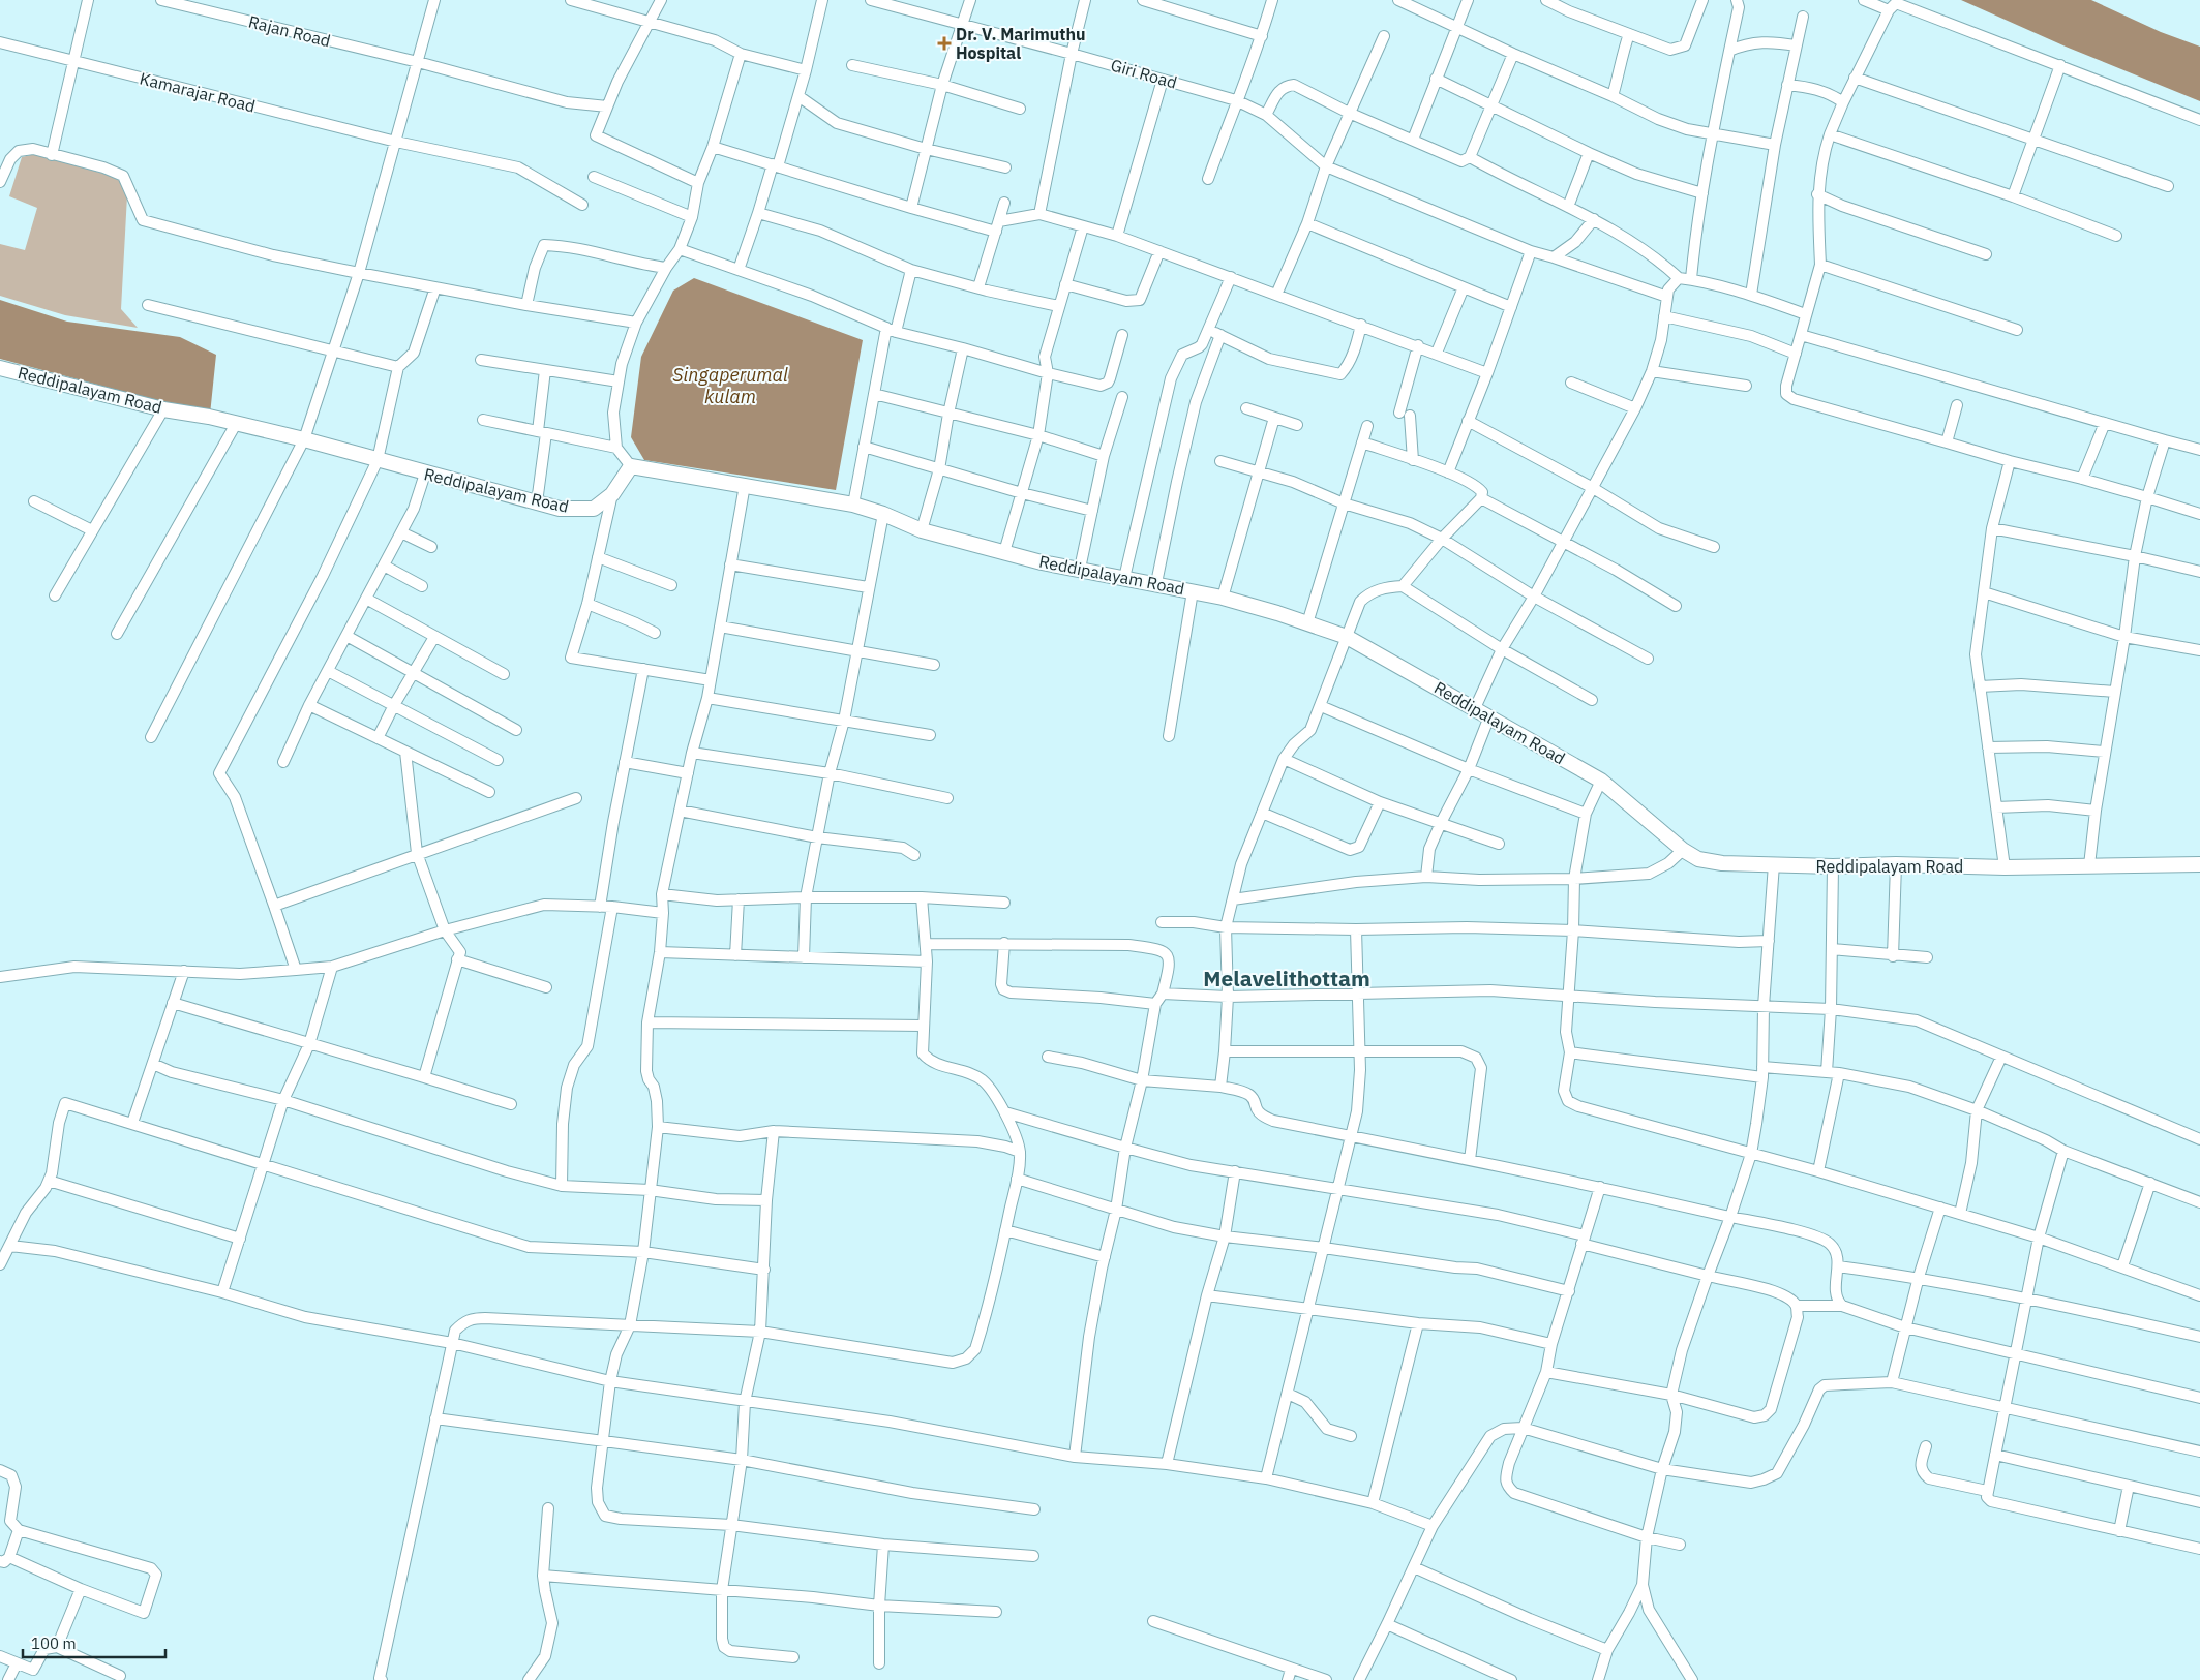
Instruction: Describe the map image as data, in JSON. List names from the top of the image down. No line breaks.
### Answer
{"streets":{"main road":["Reddipalayam Road"],"street":["Rajan Road","Giri Road","Kamarajar Road"]},"districts":["Melavelithottam"],"water":["Singaperumal kulam"],"places":{"health":["Dr. V. Marimuthu Hospital"]},"scale_bar":"100 m"}
